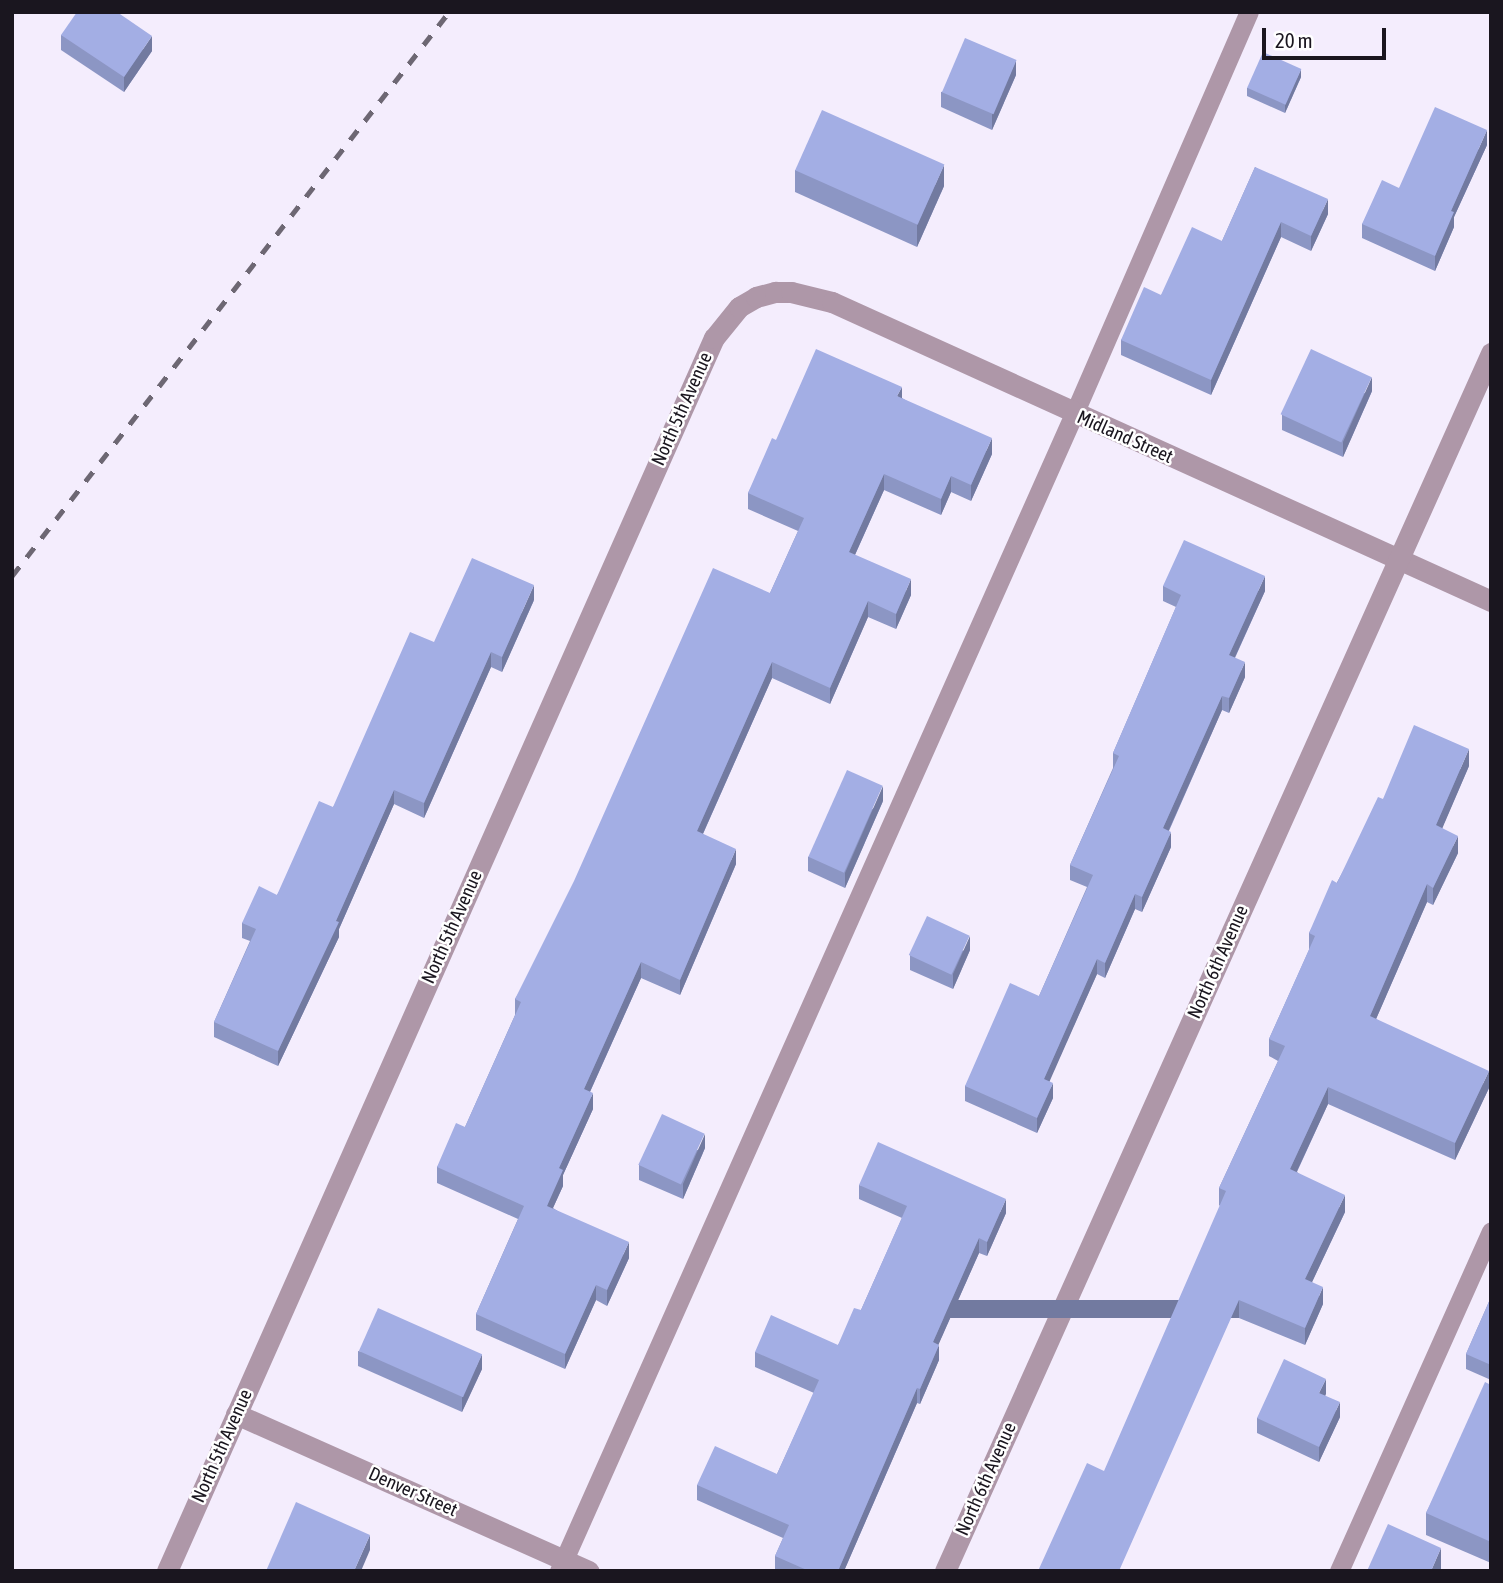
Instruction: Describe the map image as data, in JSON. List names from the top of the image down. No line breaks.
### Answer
{"streets":{"street":["North 5th Avenue","Midland Street","North 6th Avenue","Denver Street"]},"crossings":[["North 5th Avenue","Midland Street"],["North 5th Avenue","Denver Street"],["Midland Street","North 6th Avenue"]],"scale_bar":"20 m"}
